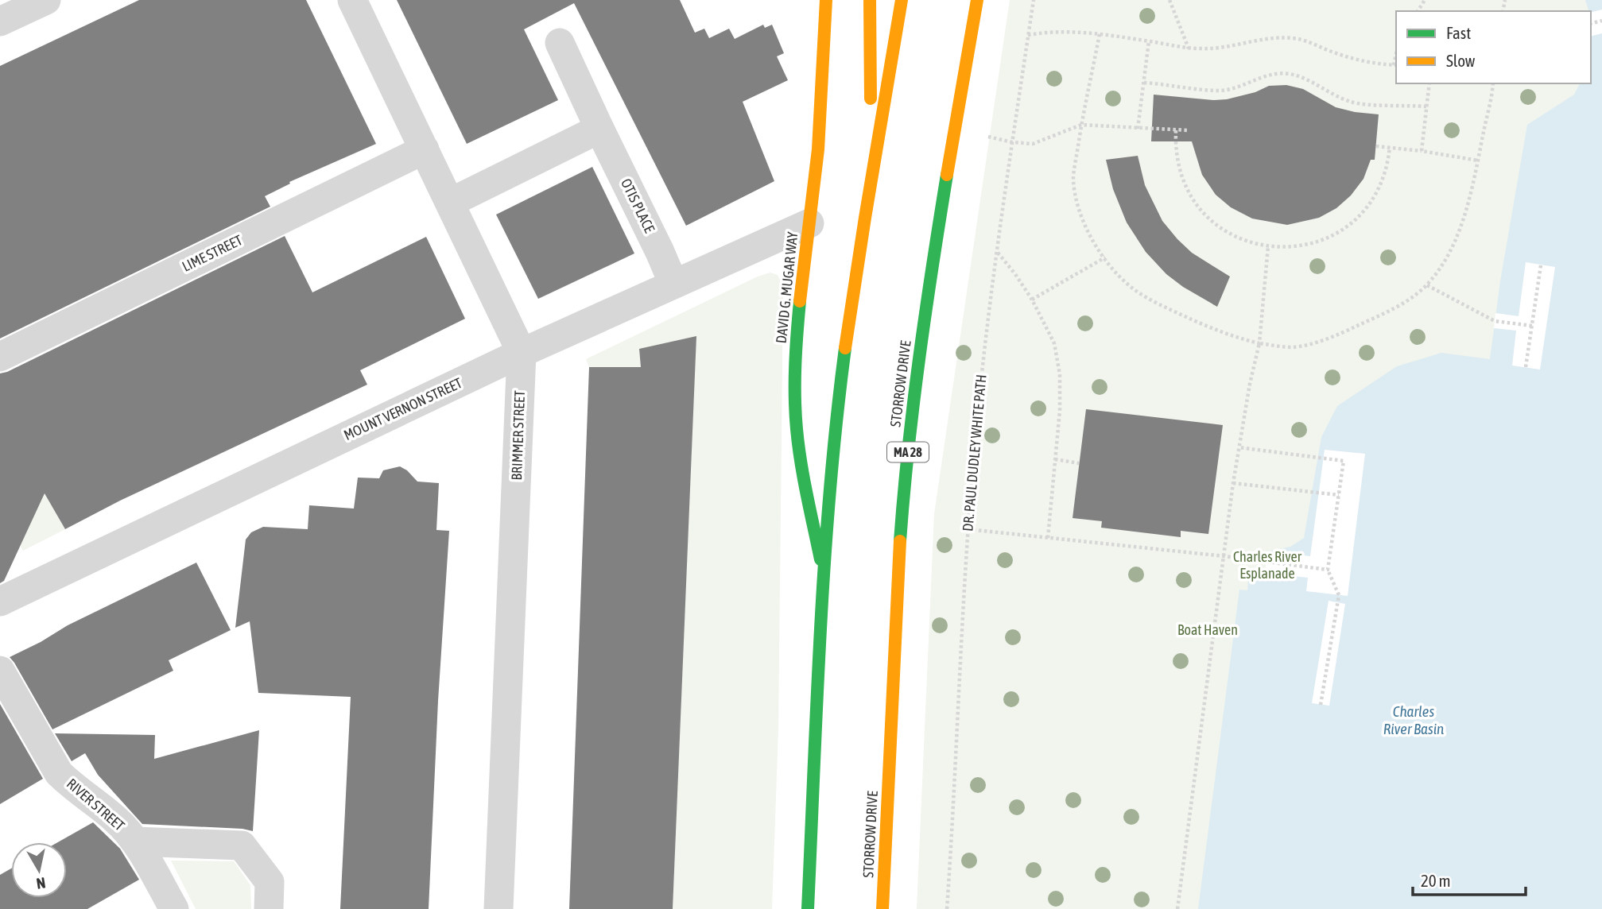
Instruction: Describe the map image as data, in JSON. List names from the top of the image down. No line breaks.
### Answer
{"streets":{"main road":["DAVID G. MUGAR WAY","STORROW DRIVE","MA 28"],"street":["OTIS PLACE","LIME STREET","MOUNT VERNON STREET","BRIMMER STREET","RIVER STREET"],"path":["DR. PAUL DUDLEY WHITE PATH"]},"crossings":[["OTIS PLACE","MOUNT VERNON STREET"],["LIME STREET","BRIMMER STREET"],["DAVID G. MUGAR WAY","MOUNT VERNON STREET"],["MOUNT VERNON STREET","BRIMMER STREET"]],"water":["Charles River Basin"],"parks":["Charles River Esplanade","Boat Haven"],"legend":["Fast","Slow"],"scale_bar":"20 m","north":"bottom"}
